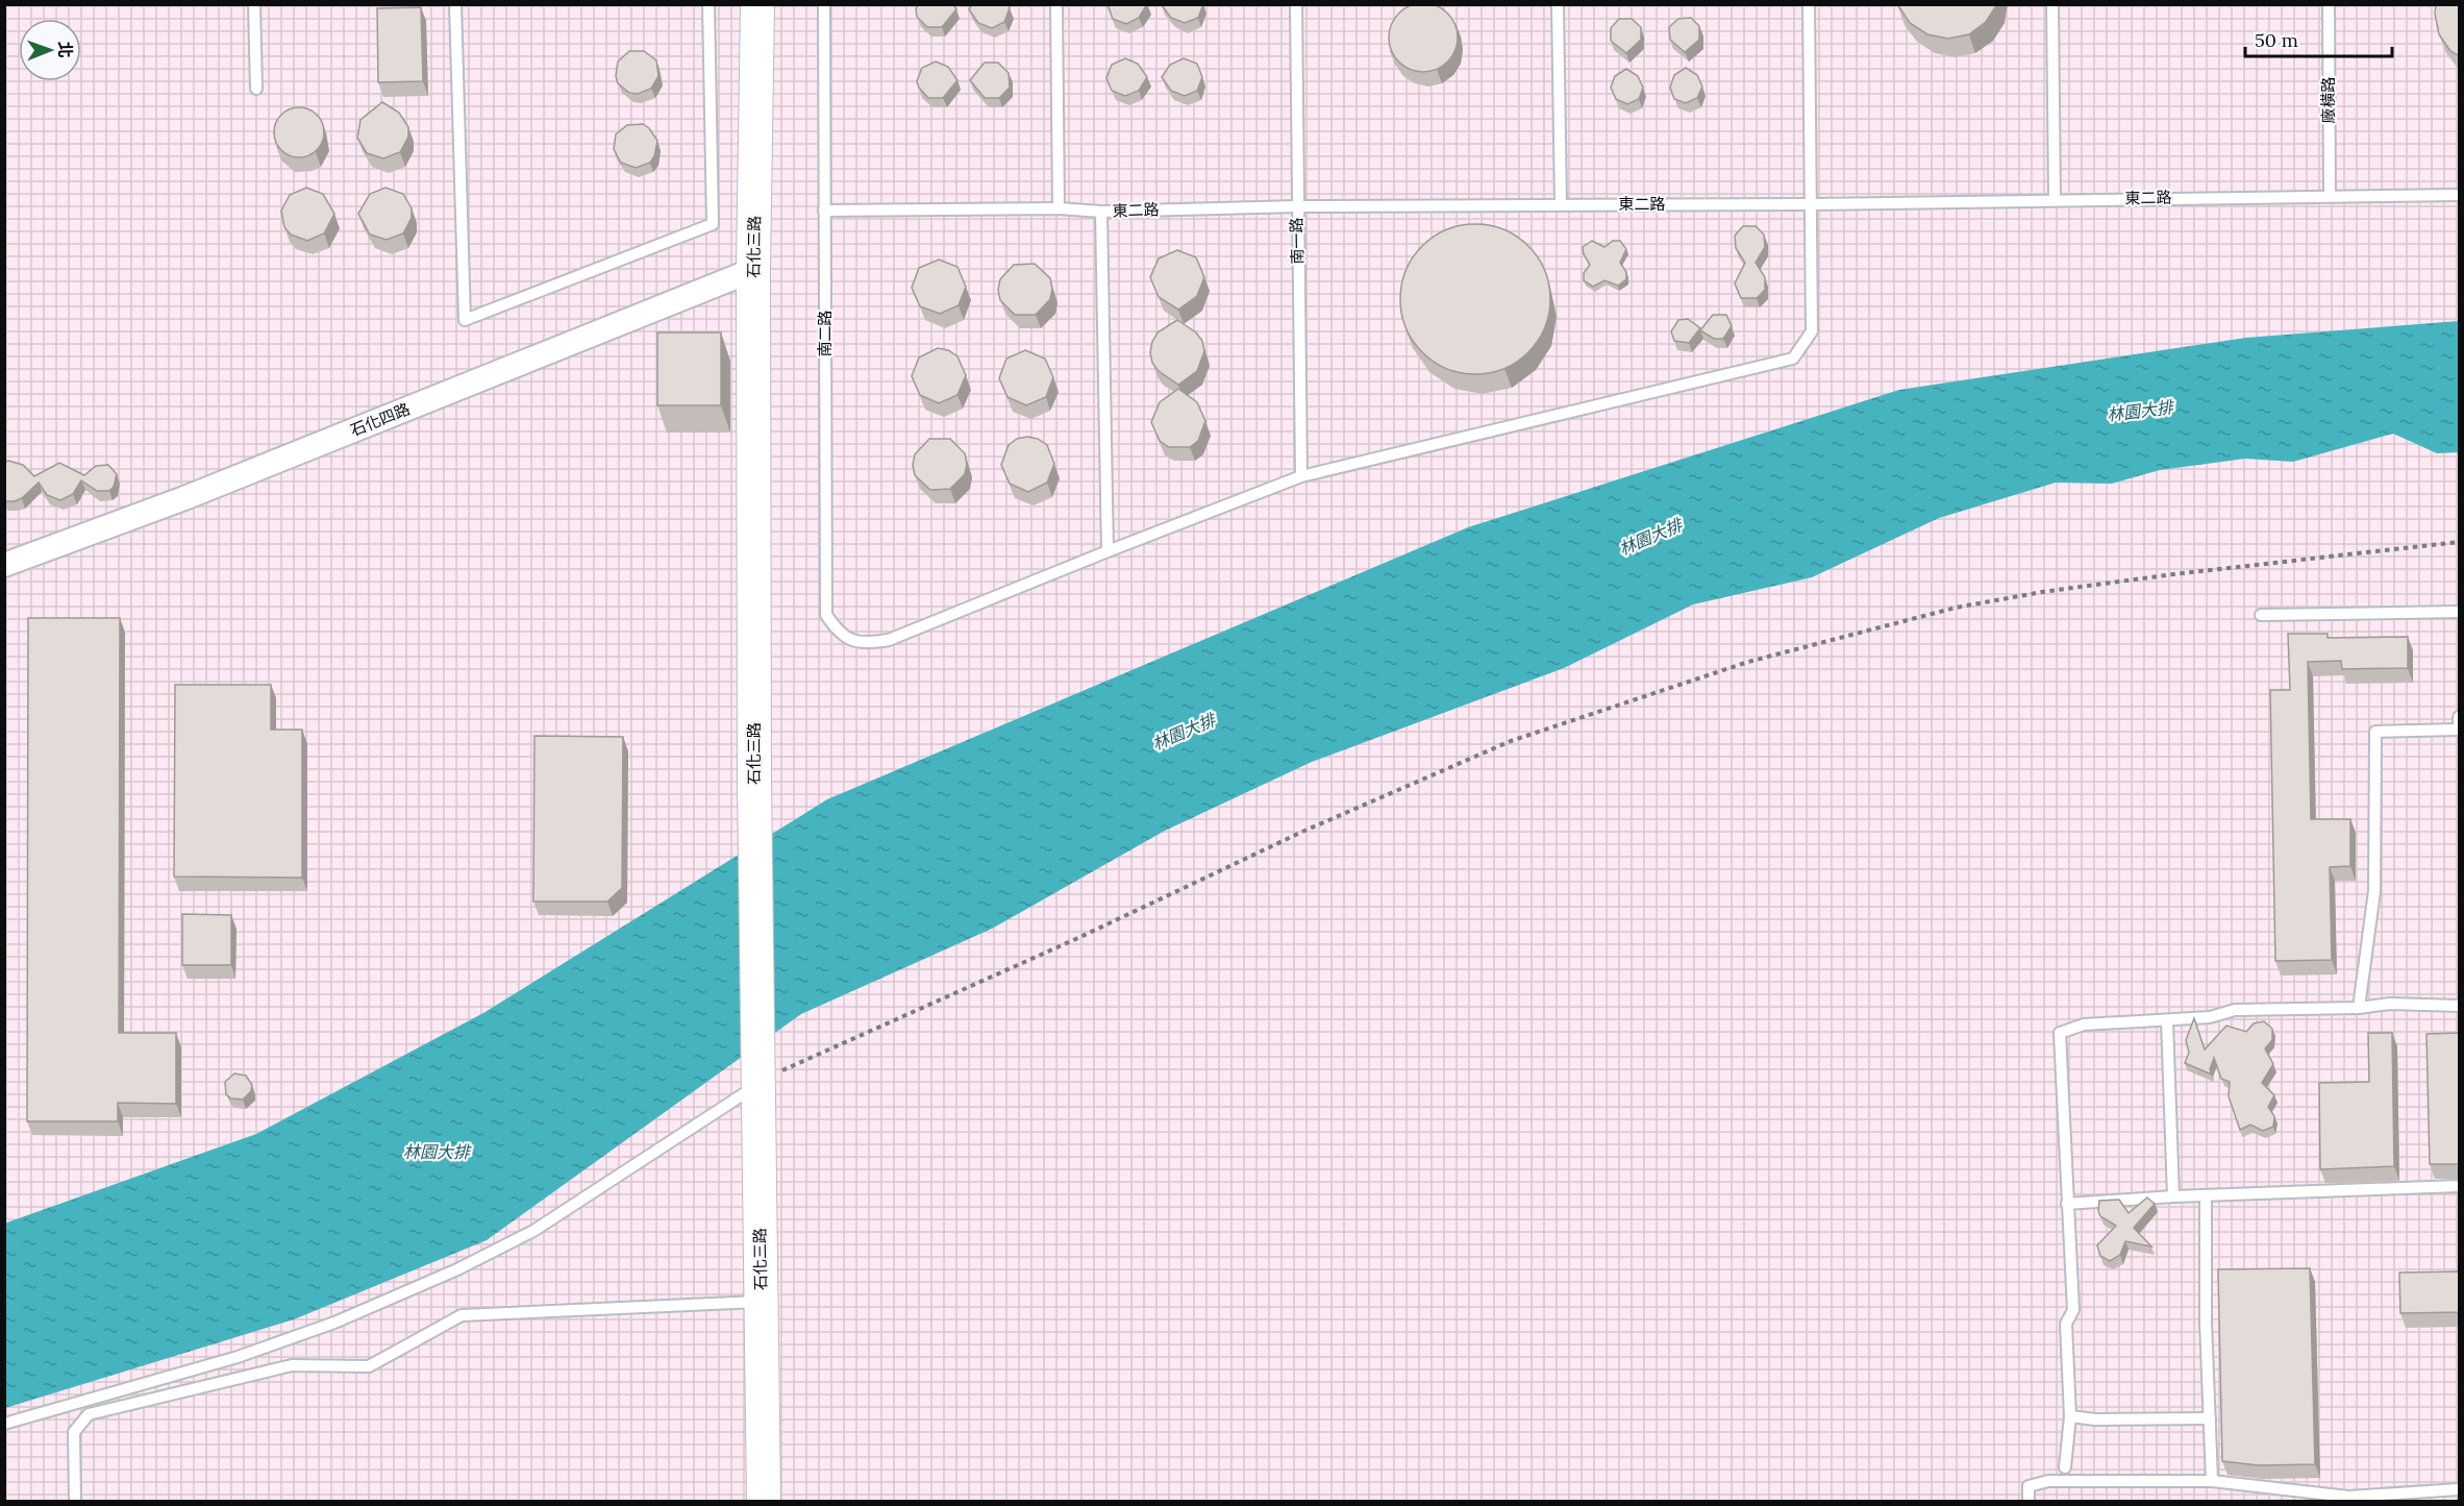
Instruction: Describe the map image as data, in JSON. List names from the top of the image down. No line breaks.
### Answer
{"streets":{"street":["石化三路","石化四路"],"lane":["廠橫路","東二路","南一路","南二路"]},"crossings":[["廠橫路","東二路"],["東二路","南一路"],["東二路","南二路"],["石化三路","石化四路"]],"water":["林園大排"],"scale_bar":"50 m","north":"right"}
